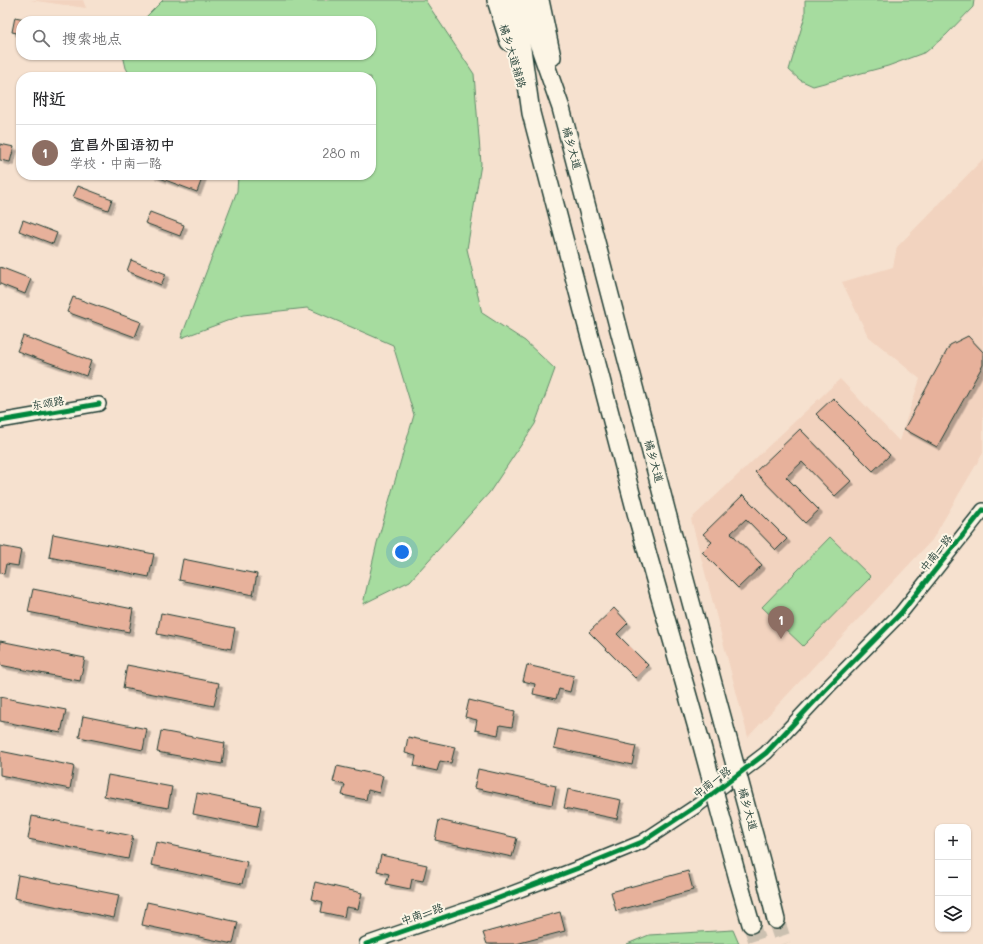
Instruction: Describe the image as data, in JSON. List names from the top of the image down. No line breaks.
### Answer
{"streets":{"main road":["橘乡大道辅路","橘乡大道"],"street":["东颂路","中南一路"]},"page":{"search":"搜索地点","heading":"附近","list":[{"mark":"1","name":"宜昌外国语初中","note":"学校 · 中南一路","value":"280 m"}],"pins":"1","map_buttons":["+","−"]}}
